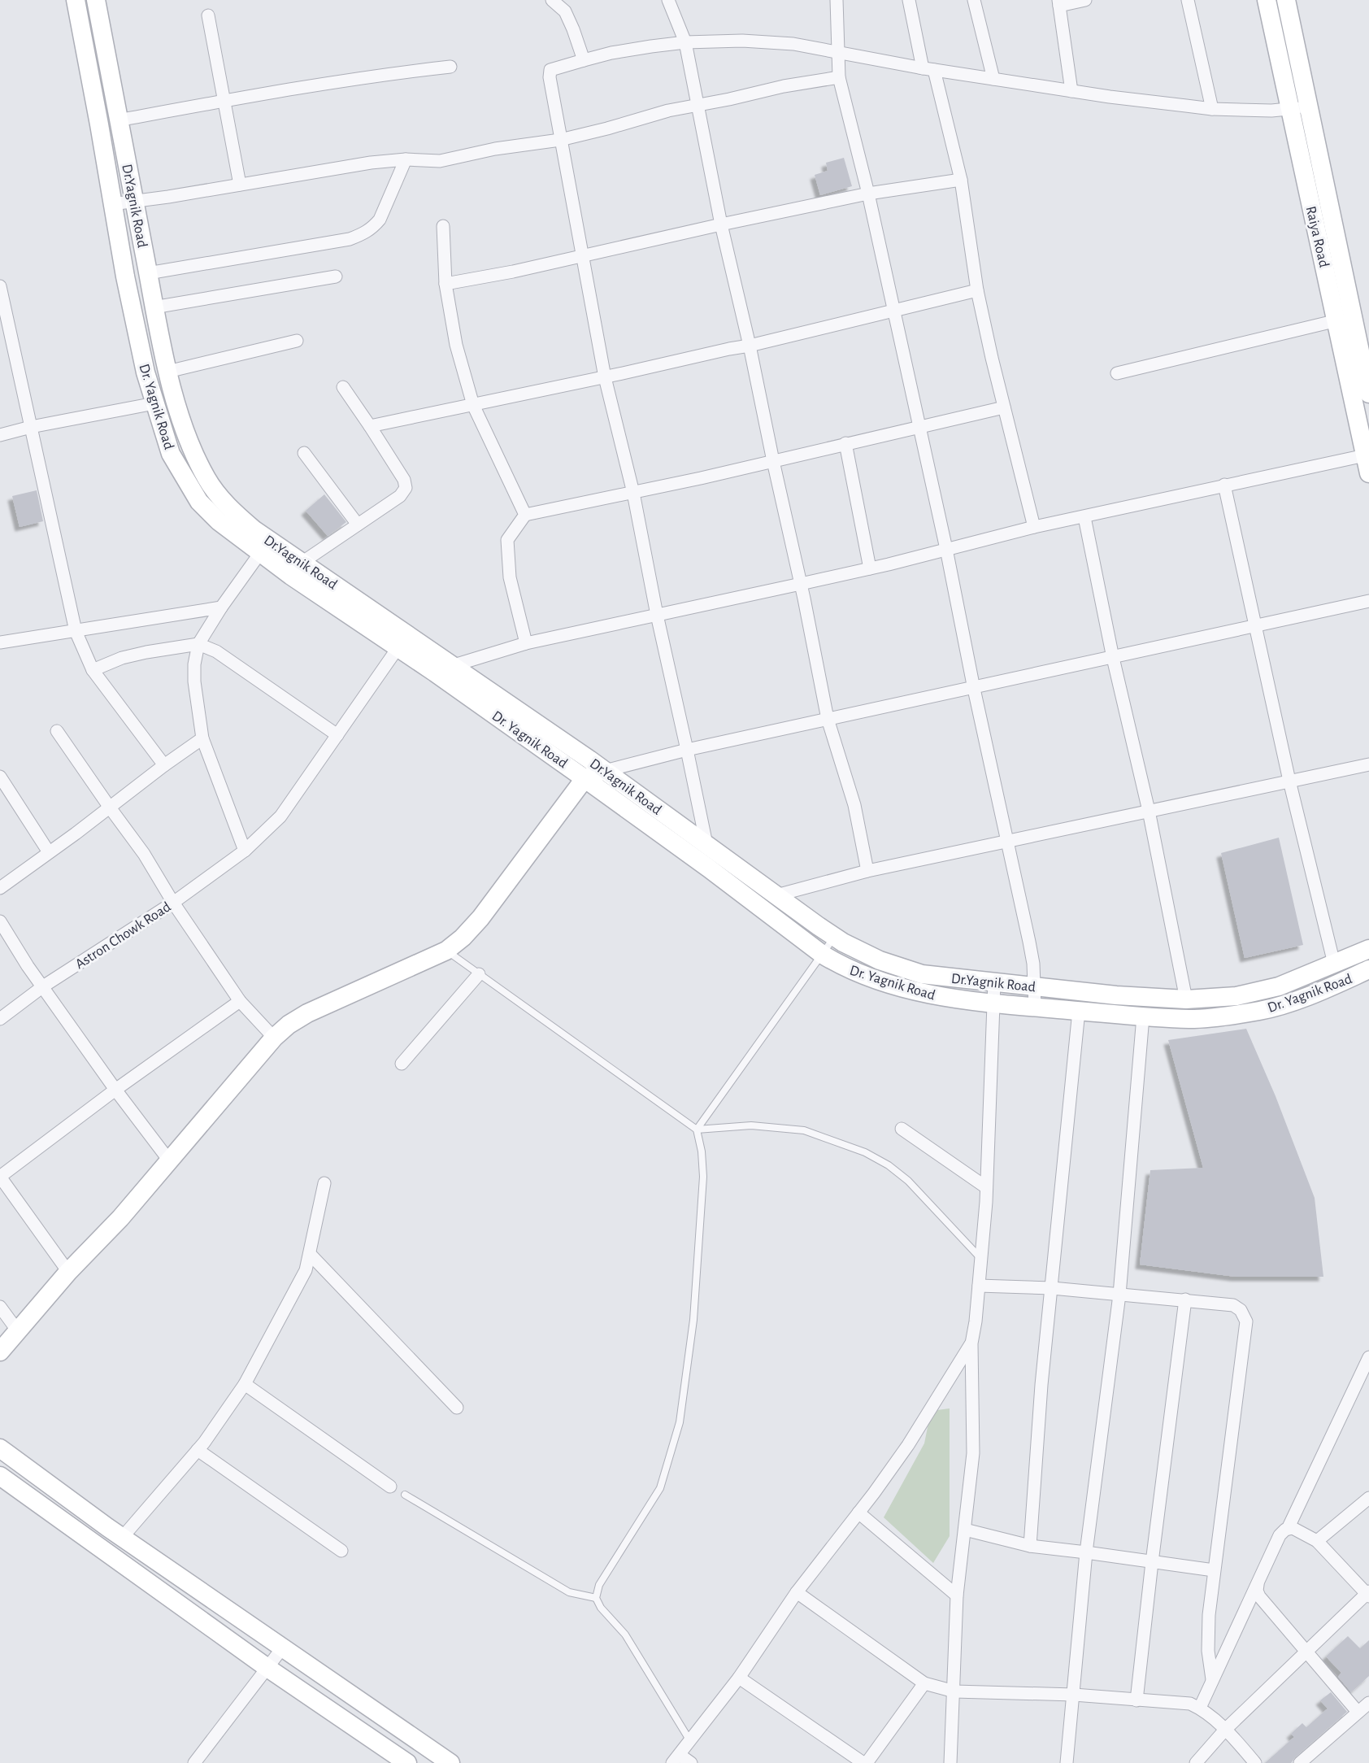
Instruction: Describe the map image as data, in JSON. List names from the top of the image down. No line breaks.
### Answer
{"streets":{"street":["Dr.Yagnik Road","Raiya Road","Dr. Yagnik Road","Astron Chowk Road"]},"crossings":[["Dr.Yagnik Road","Dr. Yagnik Road"],["Dr.Yagnik Road","Astron Chowk Road"],["Dr. Yagnik Road","Astron Chowk Road"]]}
